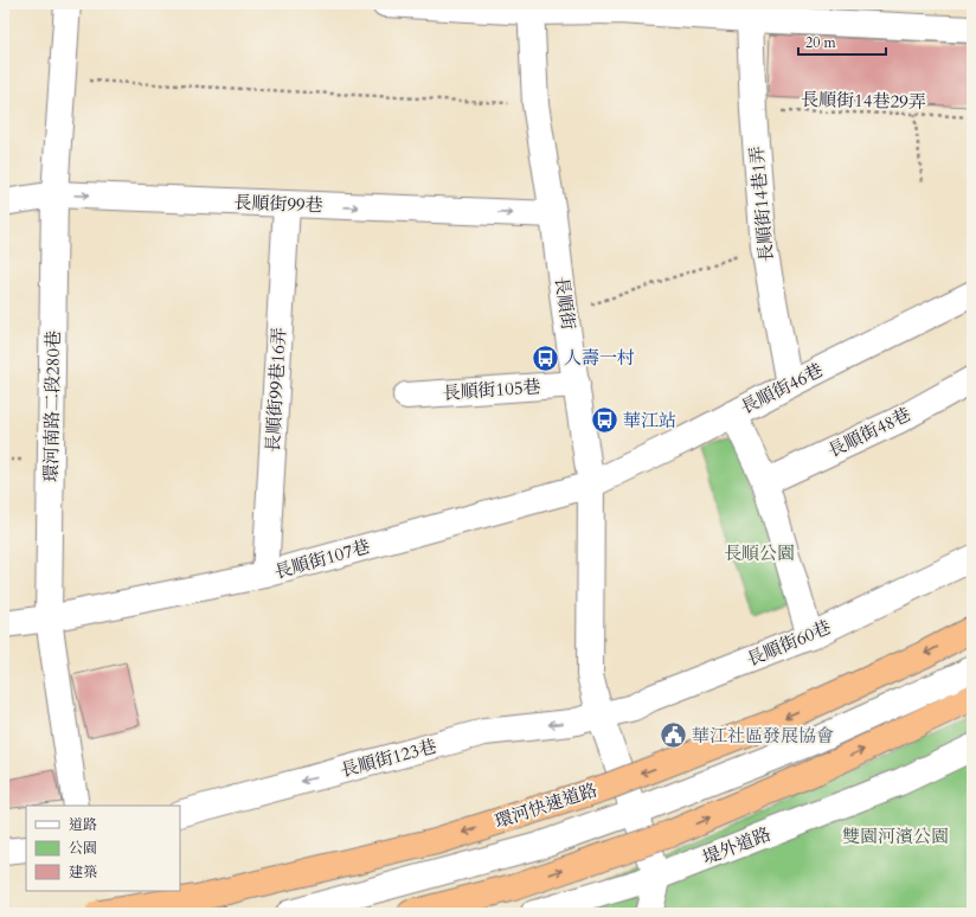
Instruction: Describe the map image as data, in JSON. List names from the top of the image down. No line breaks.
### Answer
{"streets":{"highway":["環河快速道路"],"street":["長順街99巷","長順街14巷1弄","長順街","長順街46巷","長順街99巷16弄","長順街105巷","環河南路二段280巷","長順街48巷","長順街107巷","長順街60巷","長順街123巷","堤外道路"],"path":["長順街14巷29弄"]},"crossings":[["長順街14巷29弄","長順街14巷1弄"],["長順街99巷","長順街"],["長順街99巷","長順街99巷16弄"],["長順街99巷","環河南路二段280巷"],["長順街14巷1弄","長順街46巷"],["長順街","長順街46巷"],["長順街","長順街105巷"],["長順街","長順街107巷"],["長順街","長順街60巷"],["長順街","長順街123巷"],["長順街46巷","長順街107巷"],["長順街99巷16弄","長順街107巷"],["環河南路二段280巷","長順街107巷"],["長順街60巷","長順街123巷"]],"parks":["長順公園","雙園河濱公園"],"places":{"bus stop":["人壽一村","華江站"],"public building":["華江社區發展協會"]},"legend":["道路","公園","建築"],"scale_bar":"20 m"}
